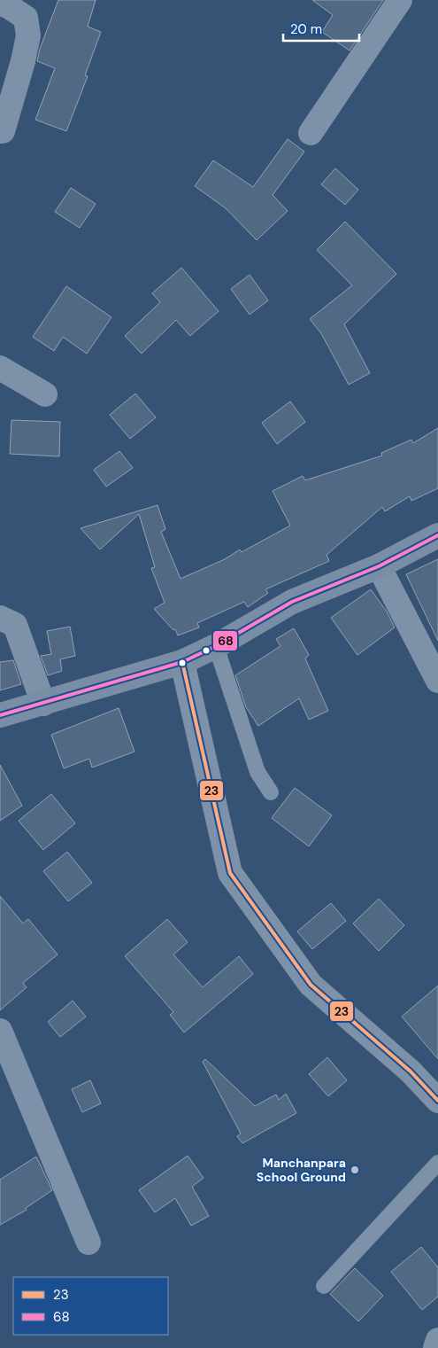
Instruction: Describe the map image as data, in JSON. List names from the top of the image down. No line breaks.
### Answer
{"places":["Manchanpara School Ground"],"lines":["transit line 68","transit line 23"],"legend":["23","68"],"scale_bar":"20 m"}
